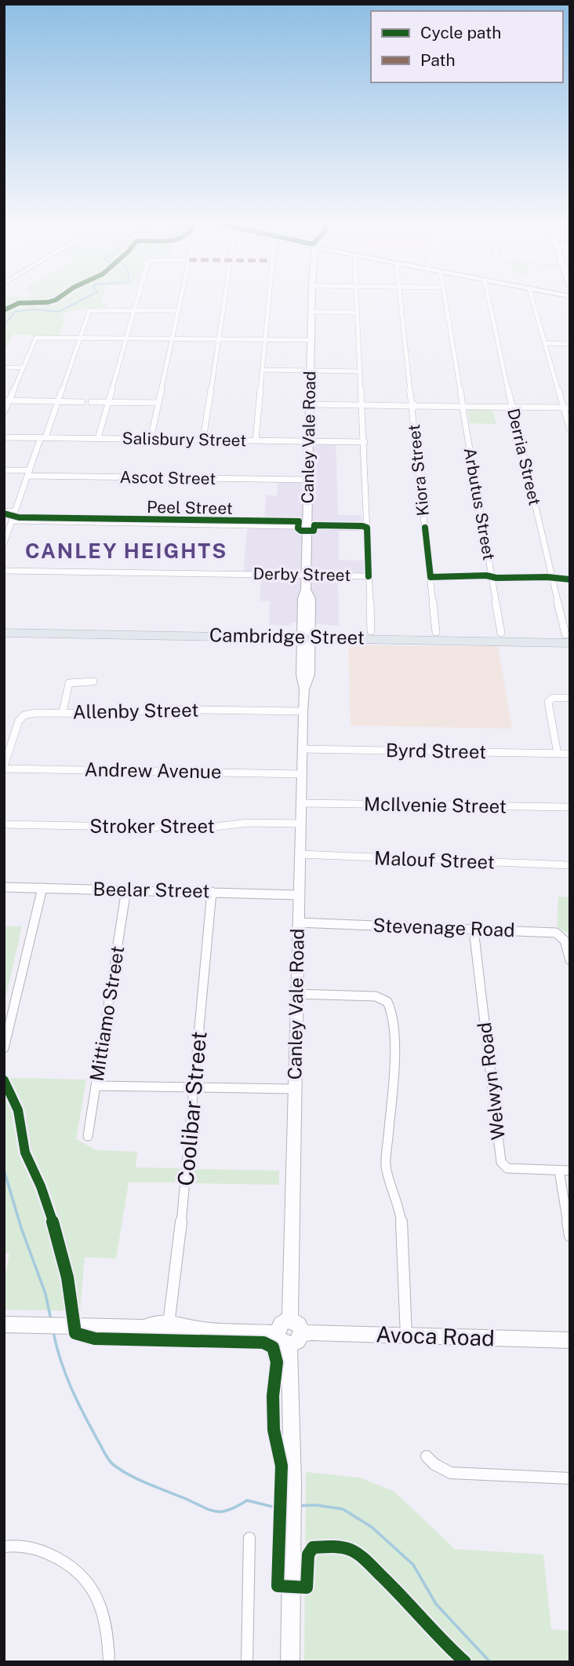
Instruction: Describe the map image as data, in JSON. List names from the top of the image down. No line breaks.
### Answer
{"streets":{"highway":["Cambridge Street"],"main road":["Canley Vale Road","Avoca Road"],"street":["Salisbury Street","Derria Street","Kiora Street","Ascot Street","Arbutus Street","Peel Street","Derby Street","Allenby Street","Byrd Street","Andrew Avenue","McIlvenie Street","Stroker Street","Malouf Street","Beelar Street","Stevenage Road","Mittiamo Street","Welwyn Road","Coolibar Street"]},"crossings":[["Canley Vale Road","Salisbury Street"],["Canley Vale Road","Ascot Street"],["Canley Vale Road","Peel Street"],["Canley Vale Road","Derby Street"],["Canley Vale Road","Cambridge Street"],["Canley Vale Road","Allenby Street"],["Canley Vale Road","Byrd Street"],["Canley Vale Road","Andrew Avenue"],["Canley Vale Road","McIlvenie Street"],["Canley Vale Road","Stroker Street"],["Canley Vale Road","Malouf Street"],["Canley Vale Road","Beelar Street"],["Canley Vale Road","Stevenage Road"],["Canley Vale Road","Avoca Road"],["Derria Street","Cambridge Street"],["Kiora Street","Cambridge Street"],["Arbutus Street","Cambridge Street"],["Allenby Street","Andrew Avenue"],["Beelar Street","Mittiamo Street"],["Beelar Street","Coolibar Street"],["Stevenage Road","Welwyn Road"],["Coolibar Street","Avoca Road"]],"districts":["CANLEY HEIGHTS"],"legend":["Cycle path","Path"]}
